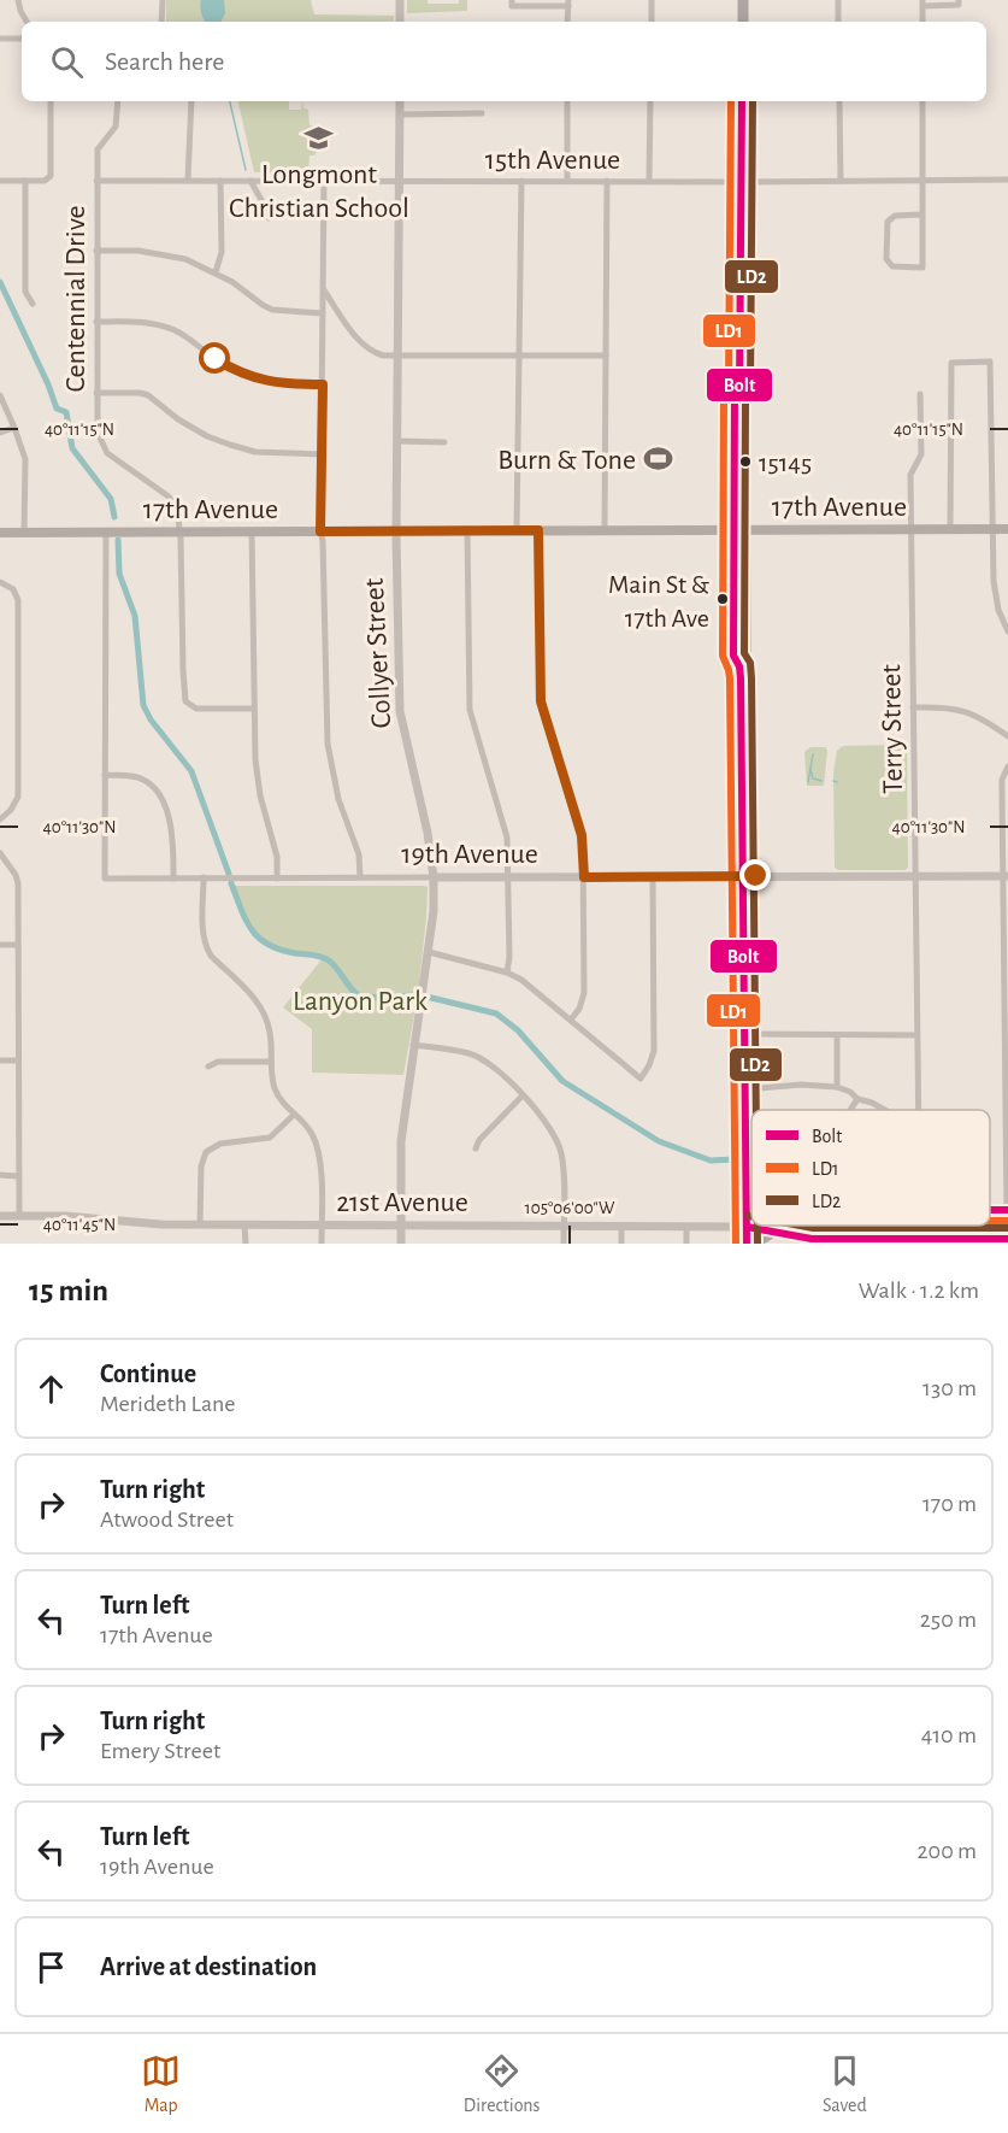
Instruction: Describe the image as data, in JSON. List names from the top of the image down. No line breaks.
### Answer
{"streets":{"main road":["17th Avenue"],"street":["15th Avenue","Centennial Drive","Collyer Street","Terry Street","19th Avenue","21st Avenue"]},"crossings":[["15th Avenue","Centennial Drive"],["15th Avenue","Collyer Street"],["Centennial Drive","17th Avenue"],["17th Avenue","Collyer Street"],["17th Avenue","Terry Street"],["Collyer Street","19th Avenue"],["Collyer Street","21st Avenue"],["Terry Street","19th Avenue"],["Terry Street","21st Avenue"]],"parks":["Lanyon Park"],"places":{"school or university":["Longmont Christian School"],"sports":["Burn & Tone"],"other":["15145","Main St & 17th Ave"]},"lines":["transit line Bolt","transit line LD1","transit line LD2"],"legend":["Bolt","LD1","LD2"],"page":{"search":"Search here","heading":["15 min","Walk · 1.2 km"],"list":[["Continue","Merideth Lane","130 m"],["Turn right","Atwood Street","170 m"],["Turn left","17th Avenue","250 m"],["Turn right","Emery Street","410 m"],["Turn left","19th Avenue","200 m"],"Arrive at destination"],"nav":["Map","Directions","Saved"]},"coordinates":["40°11'15\"N","40°11'30\"N","105°06'00\"W","40°11'45\"N"]}
